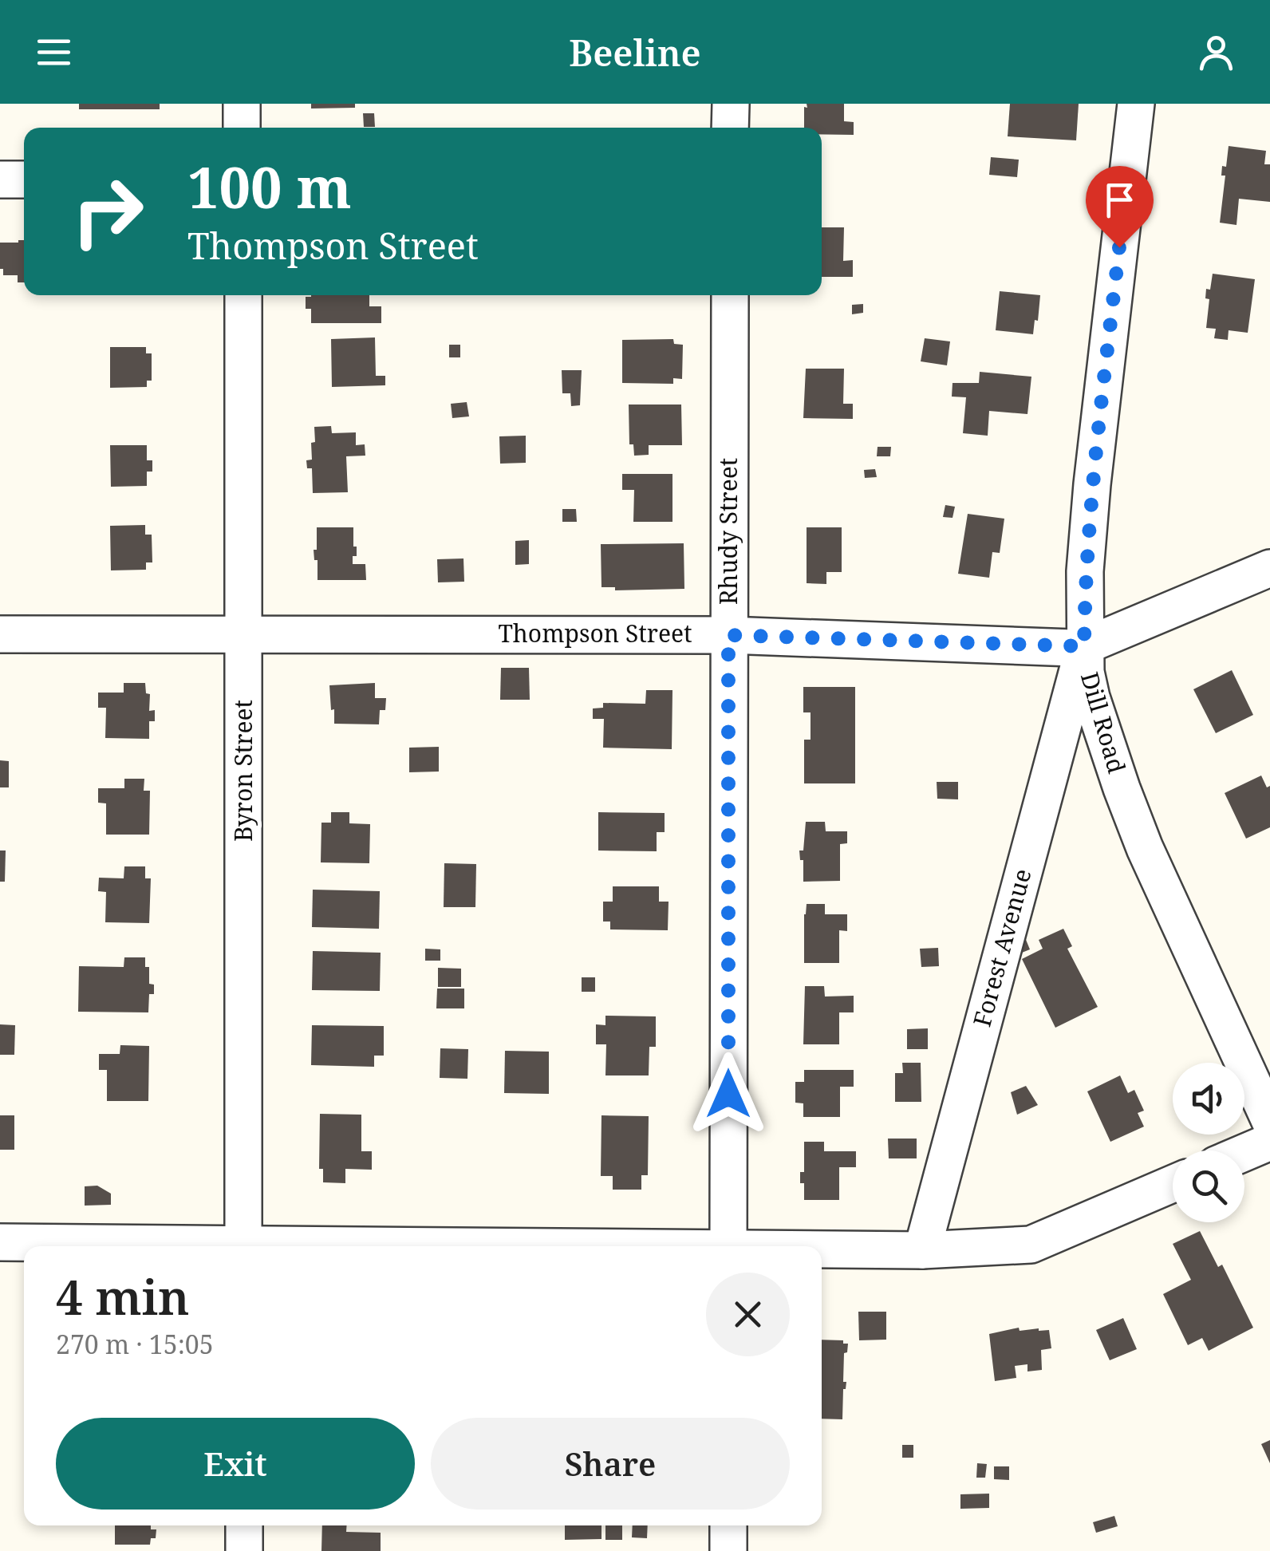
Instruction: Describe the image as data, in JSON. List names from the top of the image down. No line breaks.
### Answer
{"streets":{"street":["Rhudy Street","Thompson Street","Dill Road","Byron Street","Forest Avenue"]},"crossings":[["Rhudy Street","Thompson Street"],["Thompson Street","Dill Road"],["Thompson Street","Byron Street"],["Thompson Street","Forest Avenue"],["Dill Road","Forest Avenue"]],"page":{"header":"Beeline","turn":["100 m","Thompson Street"],"heading":["4 min","270 m · 15:05"],"buttons":["Exit","Share"]}}
